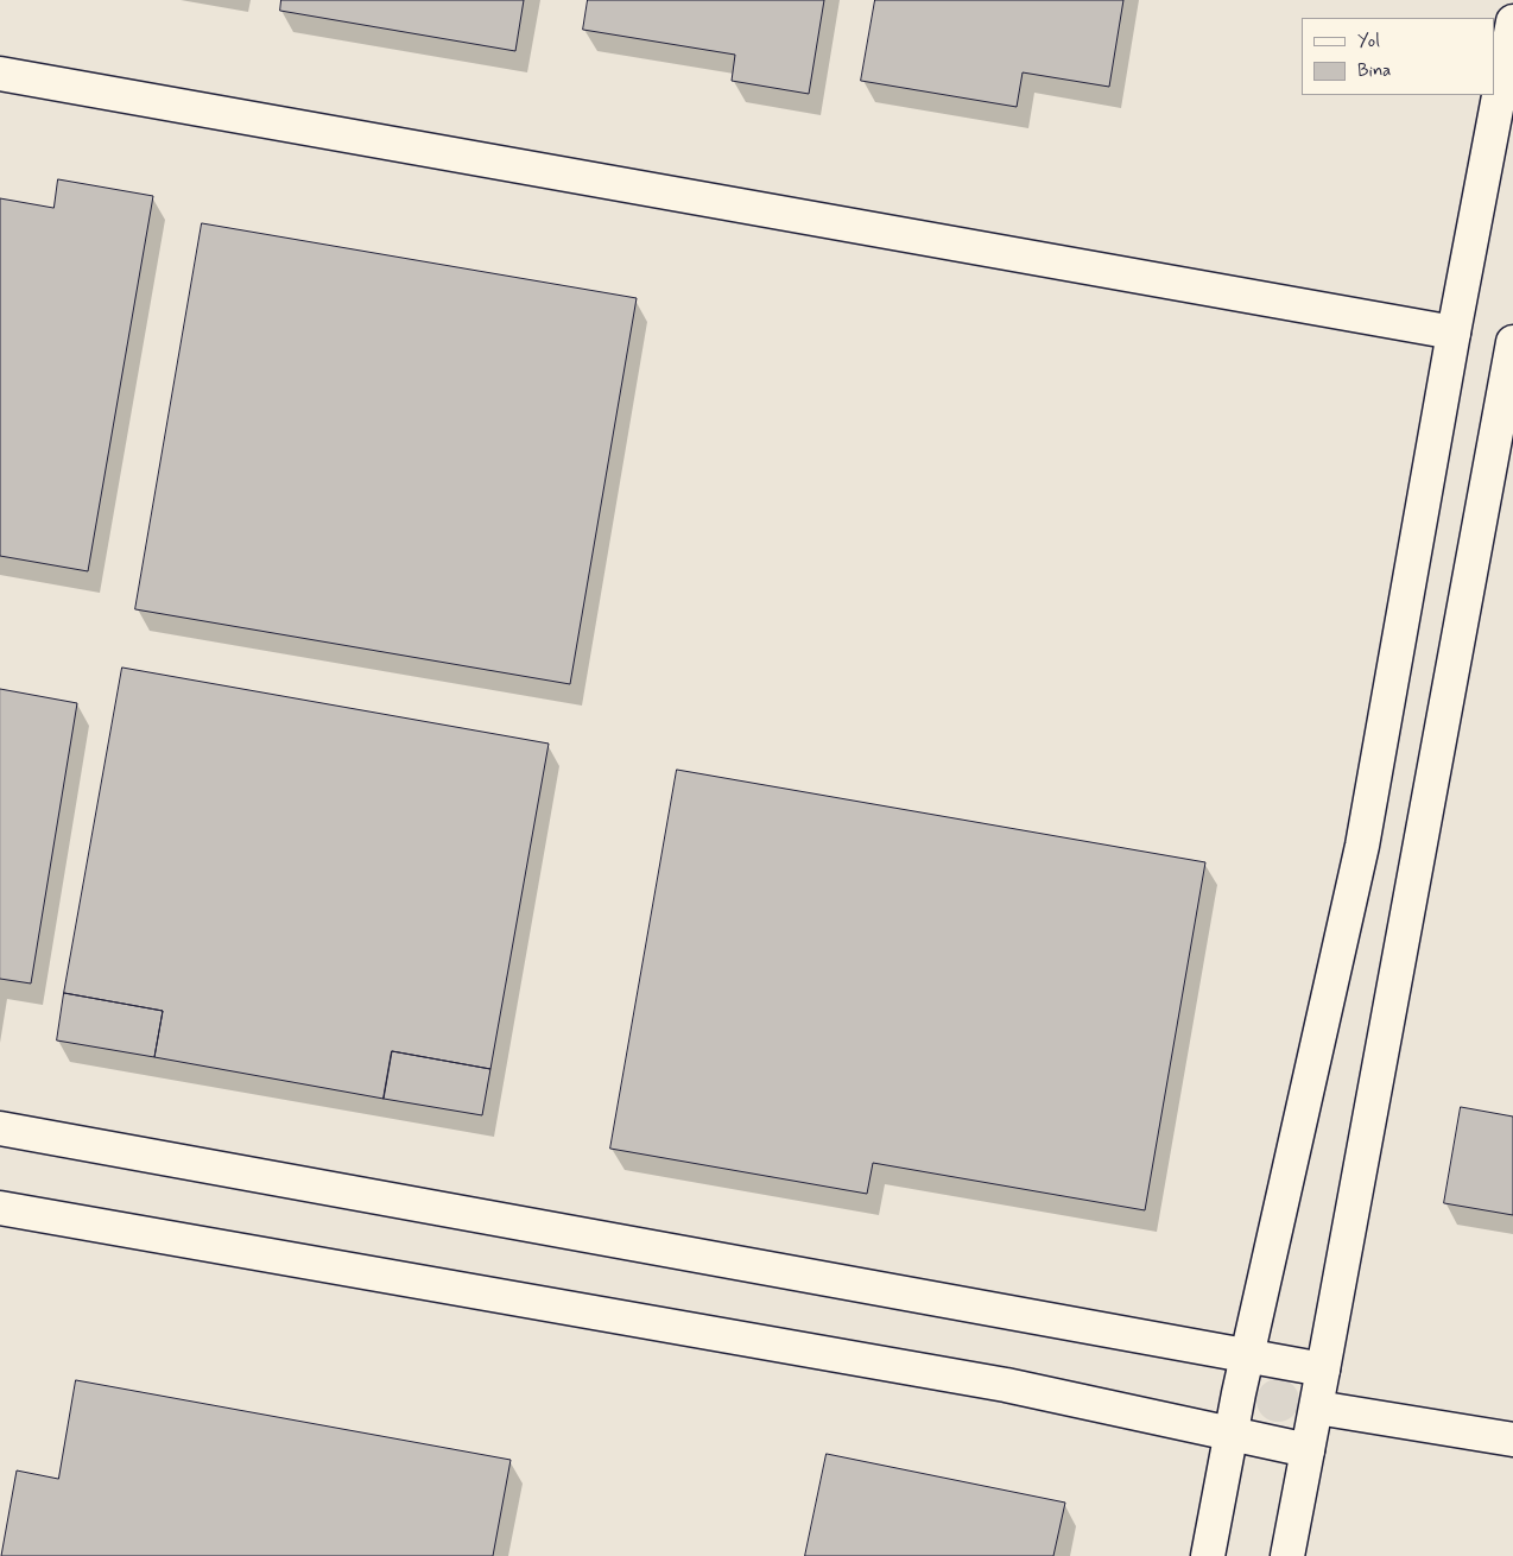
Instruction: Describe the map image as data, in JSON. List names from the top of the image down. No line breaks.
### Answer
{"legend":["Yol","Bina"]}
